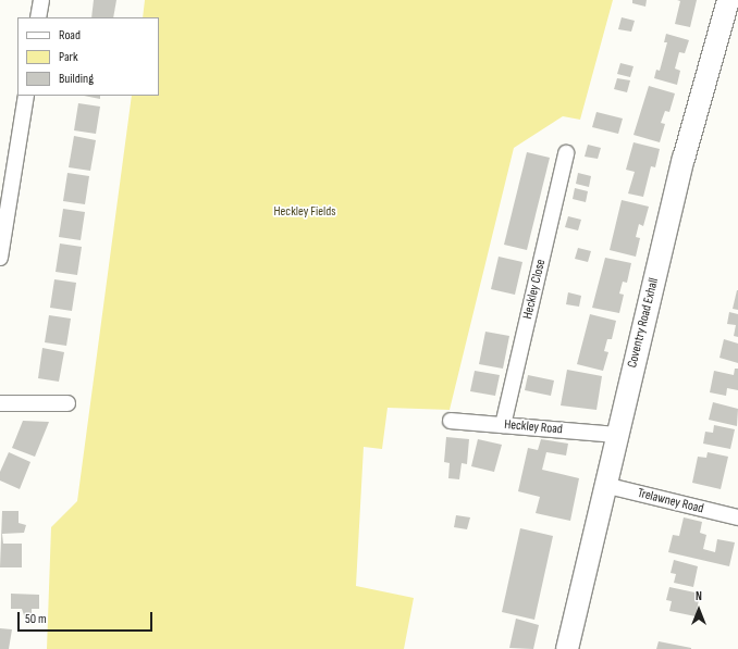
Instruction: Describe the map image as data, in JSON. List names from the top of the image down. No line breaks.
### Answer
{"streets":{"main road":["Coventry Road Exhall"],"street":["Heckley Close","Heckley Road","Trelawney Road"]},"crossings":[["Heckley Close","Heckley Road"],["Coventry Road Exhall","Heckley Road"],["Coventry Road Exhall","Trelawney Road"]],"parks":["Heckley Fields"],"legend":["Road","Park","Building"],"scale_bar":"50 m","north":"top"}
